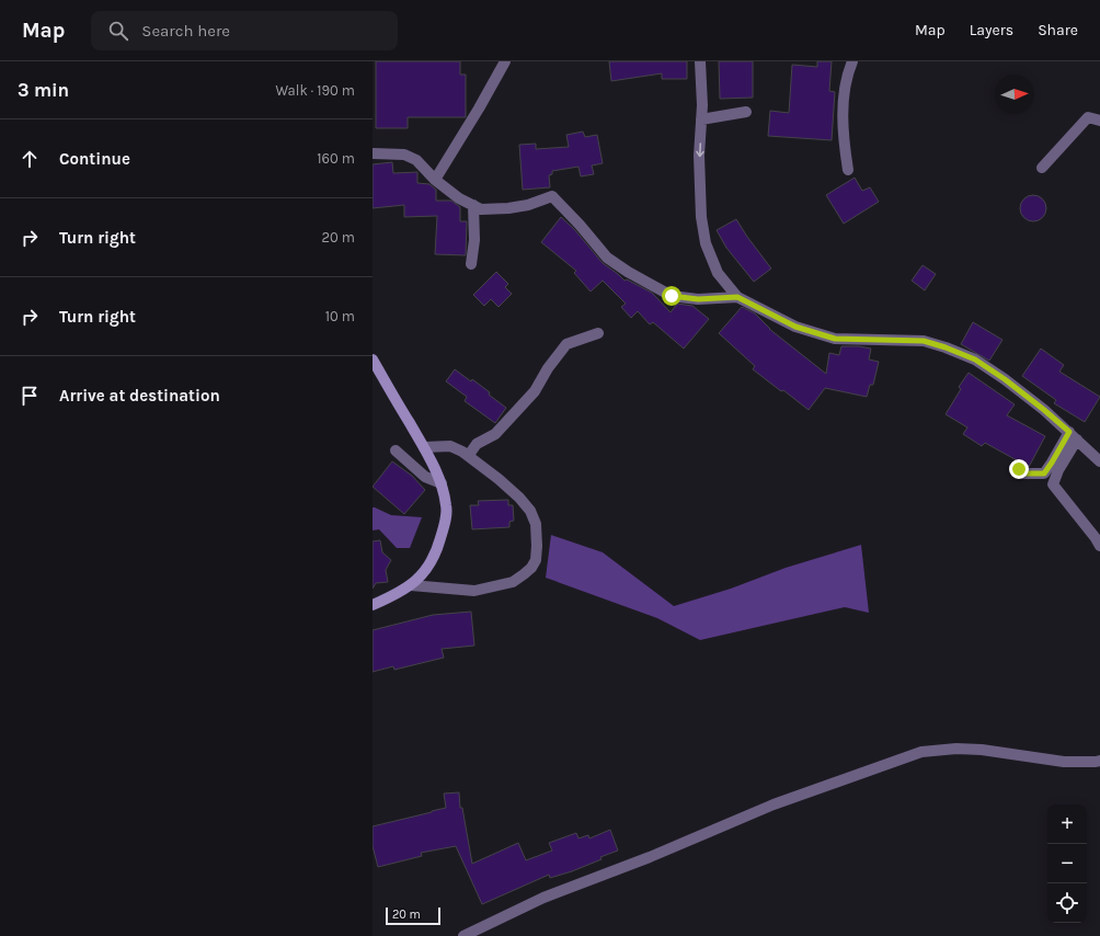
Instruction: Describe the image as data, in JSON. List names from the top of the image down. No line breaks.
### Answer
{"scale_bar":"20 m","north":"right","page":{"header":"Map","search":"Search here","nav":["Map","Layers","Share"],"heading":["3 min","Walk · 190 m"],"list":[["Continue","160 m"],["Turn right","20 m"],["Turn right","10 m"],"Arrive at destination"],"map_buttons":["+","−"],"scale":"20 m"}}
